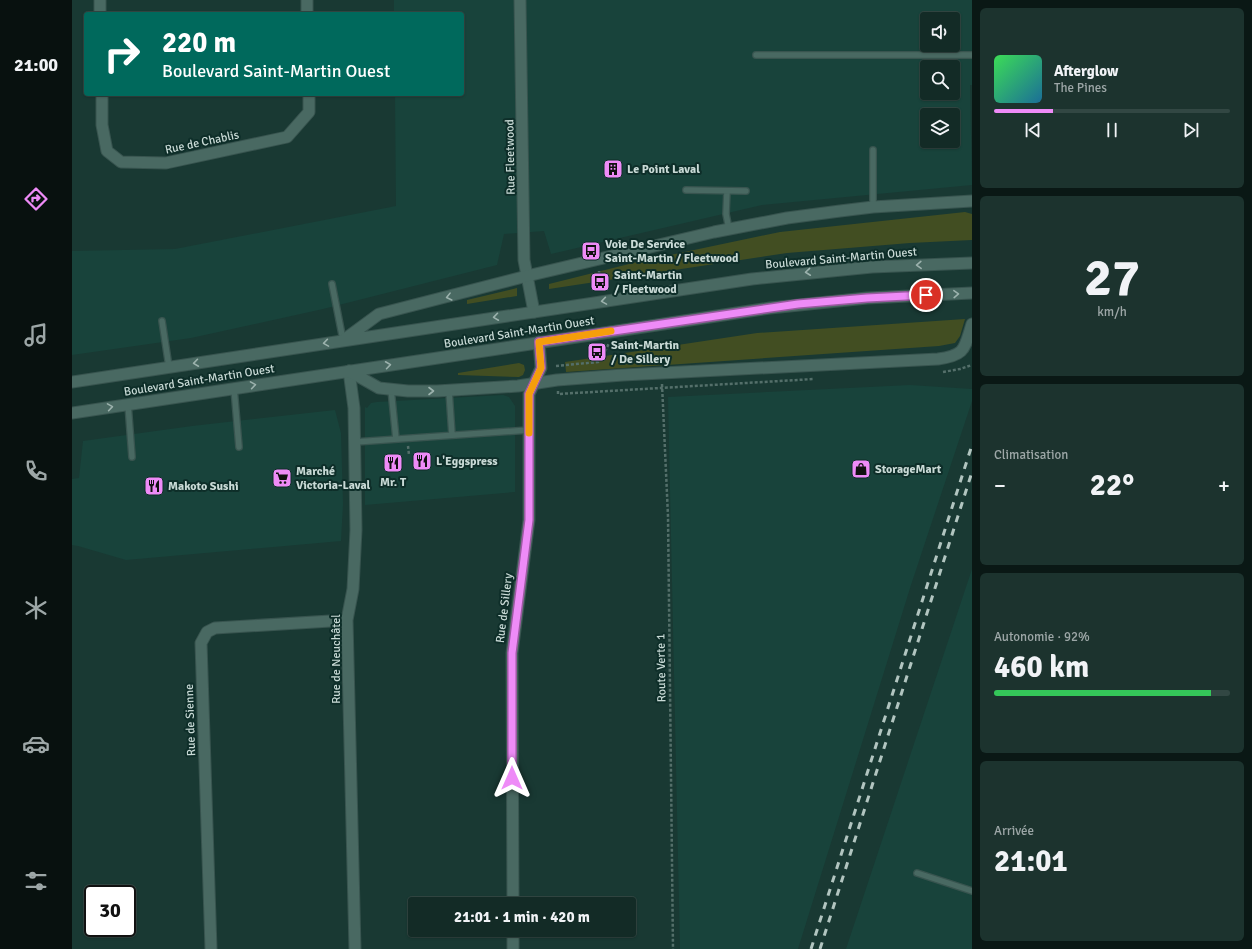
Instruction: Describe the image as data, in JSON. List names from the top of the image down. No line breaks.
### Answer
{"streets":{"main road":["Rue de Chablis","Rue Fleetwood","Boulevard Saint-Martin Ouest","Rue de Sillery","Rue de Neuchâtel","Rue de Sienne"],"path":["Route Verte 1"]},"crossings":[["Rue Fleetwood","Boulevard Saint-Martin Ouest"],["Boulevard Saint-Martin Ouest","Rue de Sillery"],["Boulevard Saint-Martin Ouest","Rue de Neuchâtel"],["Rue de Neuchâtel","Rue de Sienne"]],"places":{"building":["Le Point Laval"],"bus stop":["Voie De Service Saint-Martin / Fleetwood","Saint-Martin / Fleetwood","Saint-Martin / De Sillery"],"restaurant":["L'Eggspress","Mr. T","Makoto Sushi"],"shop":["StorageMart"],"supermarket":["Marché Victoria-Laval"]},"page":{"tabs":"21:00","turn":["220 m","Boulevard Saint-Martin Ouest"],"song":["Afterglow","The Pines"],"tile":[["27","km/h"],"Climatisation",["Autonomie · 92%","460 km"],["Arrivée","21:01"]],"heat":["−","22°","+"],"limit":"30","trip":"21:01 · 1 min · 420 m"}}
